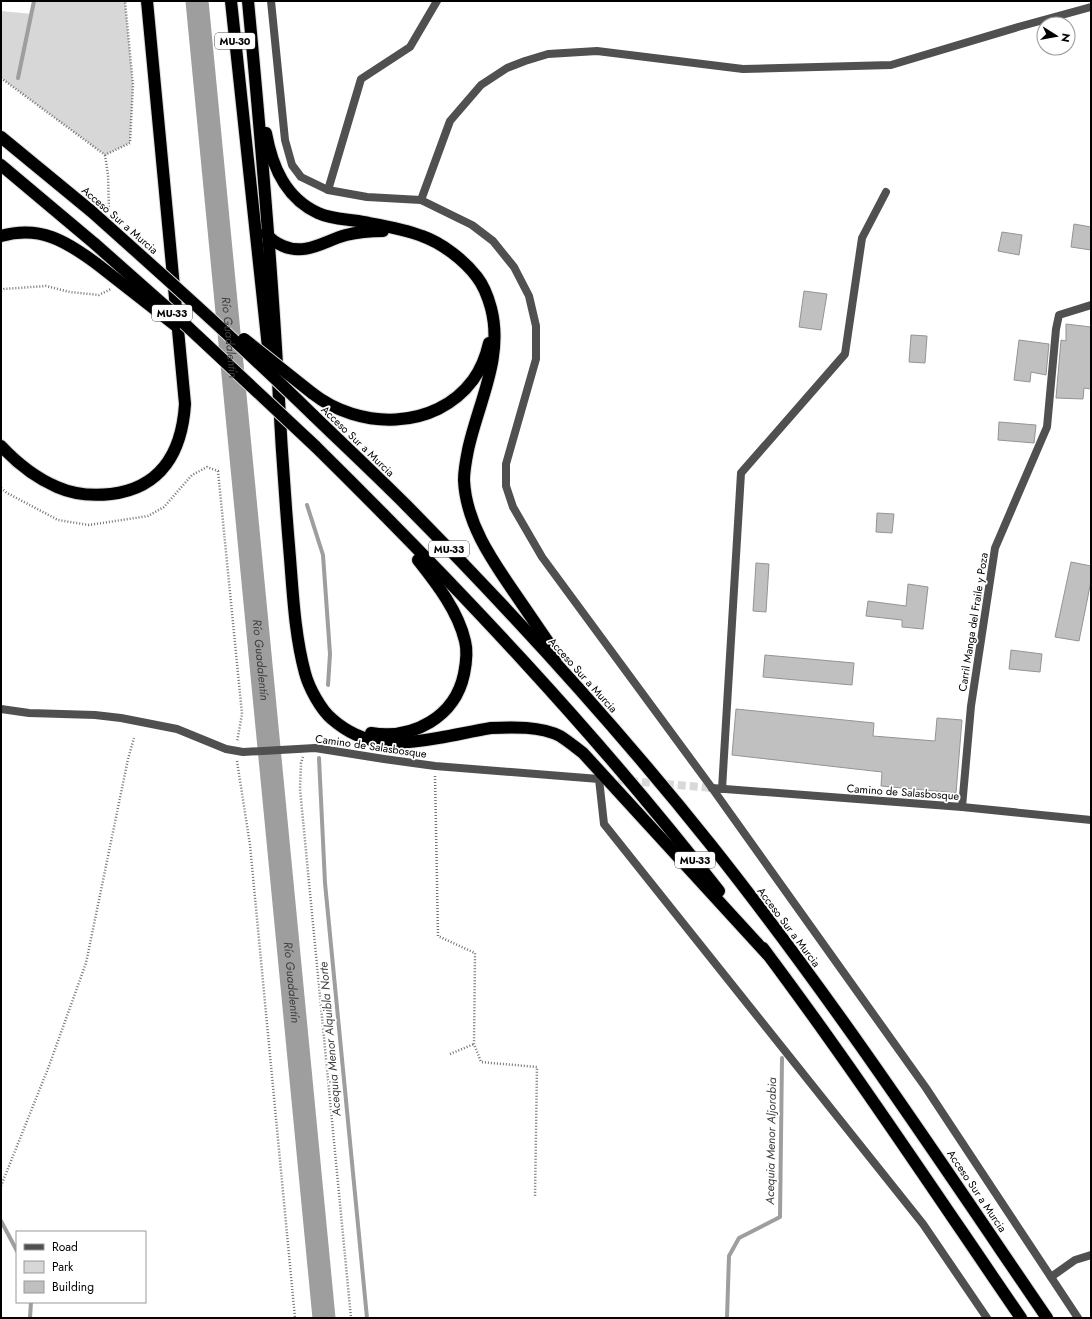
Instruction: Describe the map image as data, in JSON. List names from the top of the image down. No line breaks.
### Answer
{"streets":{"highway":["MU-30","Acceso Sur a Murcia","MU-33"],"street":["Carril Manga del Fraile y Poza","Camino de Salasbosque"]},"crossings":[["Carril Manga del Fraile y Poza","Camino de Salasbosque"]],"water":["Río Guadalentín","Acequia Menor Alquibla Norte","Acequia Menor Aljorabia"],"legend":["Road","Park","Building"],"north":"right"}
